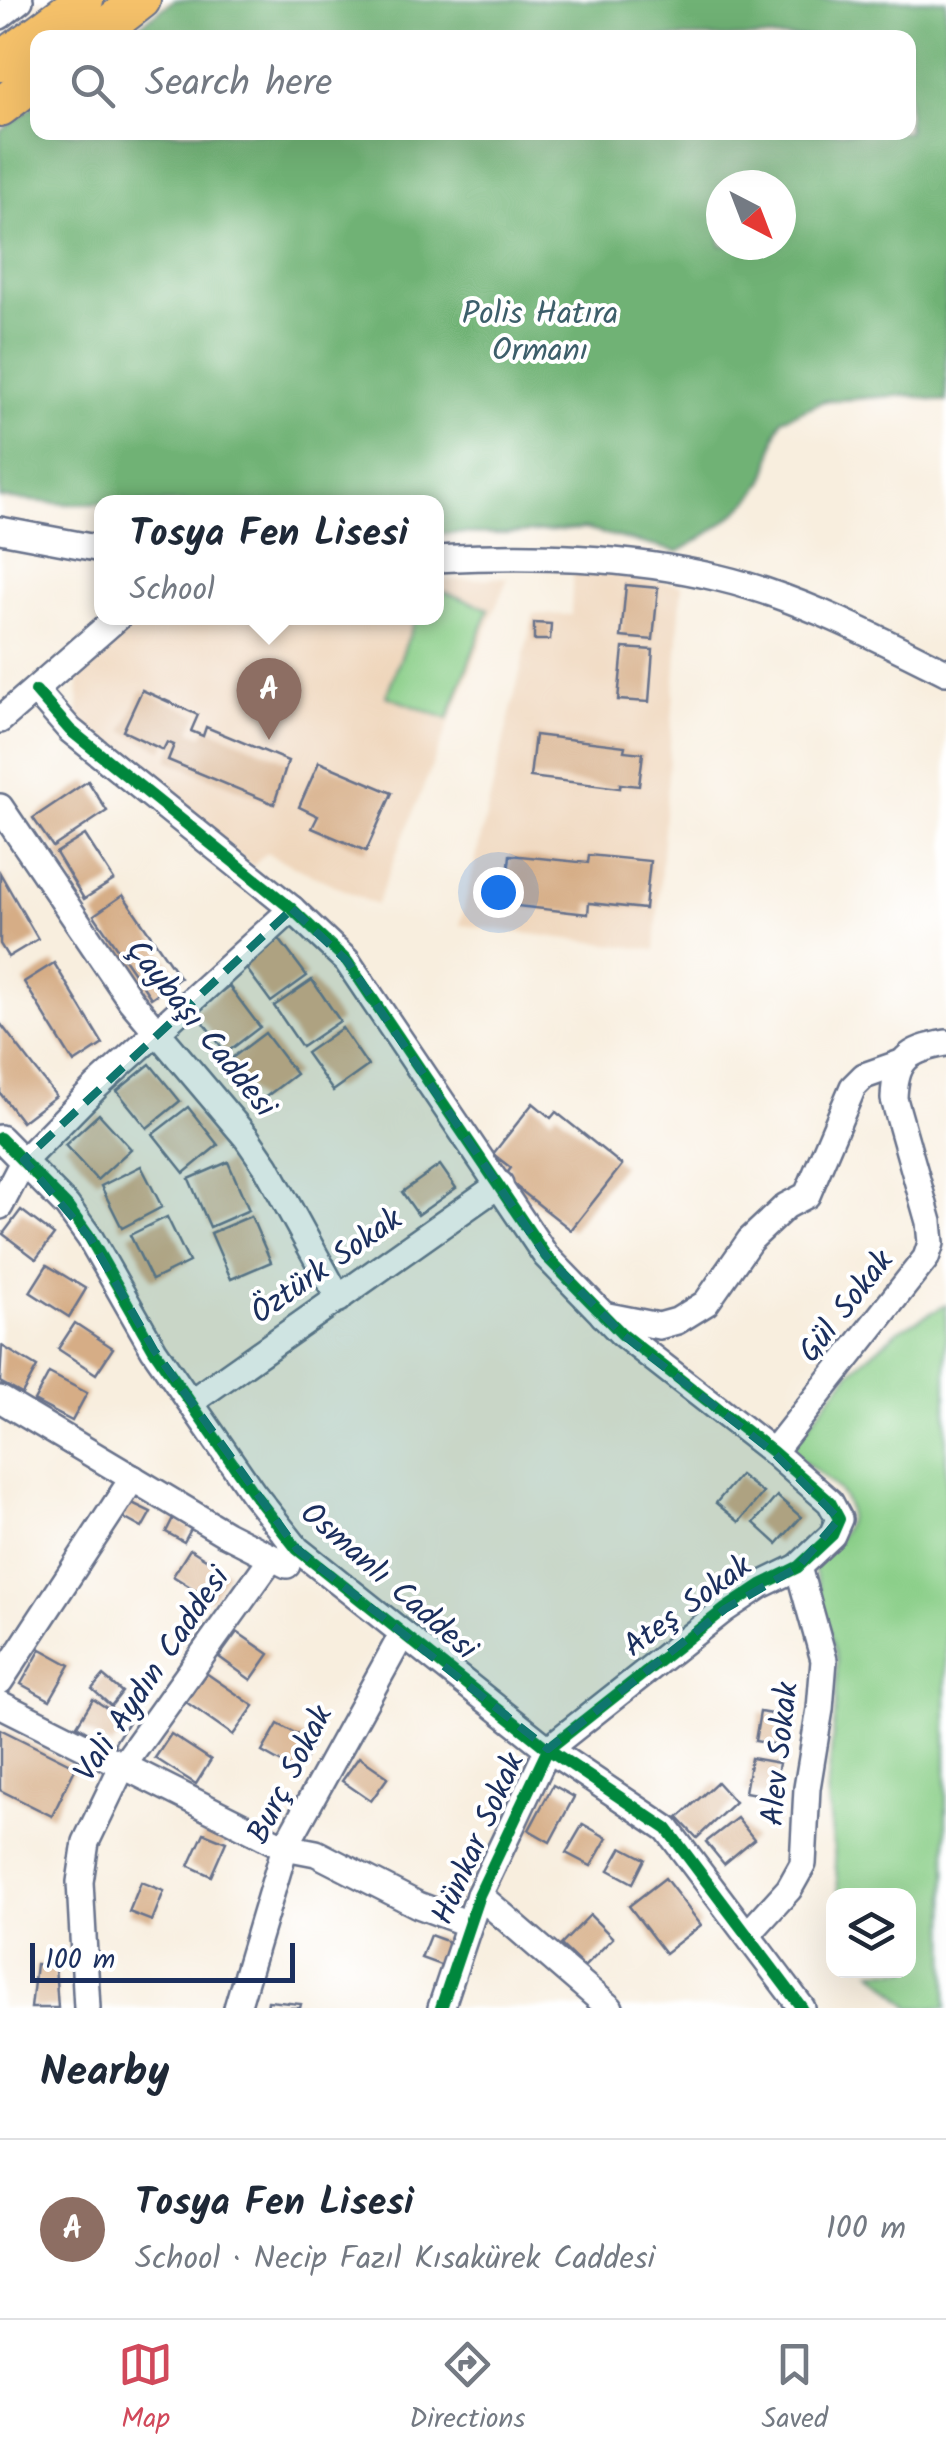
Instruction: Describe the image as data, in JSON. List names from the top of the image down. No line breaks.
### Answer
{"streets":{"street":["Çaybaşı Caddesi","Öztürk Sokak","Gül Sokak","Osmanlı Caddesi","Ateş Sokak","Vali Aydın Caddesi","Alev Sokak","Burç Sokak","Hünkar Sokak"]},"crossings":[["Çaybaşı Caddesi","Öztürk Sokak"],["Öztürk Sokak","Osmanlı Caddesi"],["Gül Sokak","Ateş Sokak"],["Osmanlı Caddesi","Ateş Sokak"],["Osmanlı Caddesi","Alev Sokak"],["Osmanlı Caddesi","Burç Sokak"],["Osmanlı Caddesi","Hünkar Sokak"],["Ateş Sokak","Alev Sokak"],["Ateş Sokak","Hünkar Sokak"]],"parks":["Polis Hatıra Ormanı"],"scale_bar":"100 m","north":"bottom right","page":{"search":"Search here","popup":["Tosya Fen Lisesi","School"],"pins":"A","scale":"100 m","heading":"Nearby","list":[{"mark":"A","name":"Tosya Fen Lisesi","note":"School · Necip Fazıl Kısakürek Caddesi","value":"100 m"}],"nav":["Map","Directions","Saved"]}}
